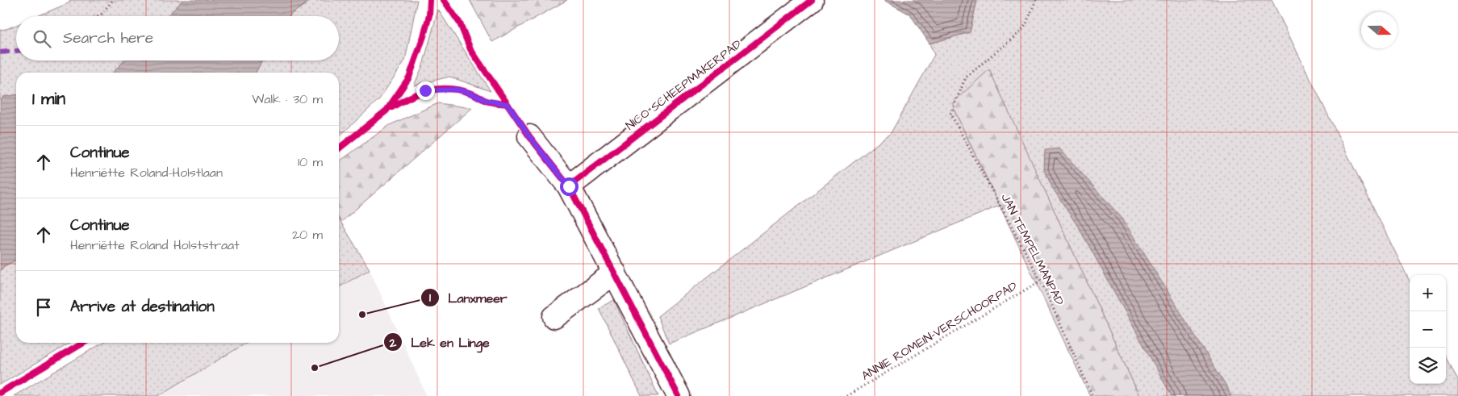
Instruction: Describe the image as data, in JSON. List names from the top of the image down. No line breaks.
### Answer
{"streets":{"street":["NICO SCHEEPMAKERPAD"],"path":["JAN TEMPELMANPAD","ANNIE ROMEIN-VERSCHOORPAD"]},"crossings":[["JAN TEMPELMANPAD","ANNIE ROMEIN-VERSCHOORPAD"]],"places":["Lanxmeer","Lek en Linge"],"north":"right","page":{"search":"Search here","heading":["1 min","Walk · 30 m"],"list":[["Continue","Henriëtte Roland-Holstlaan","10 m"],["Continue","Henriëtte Roland Holststraat","20 m"],"Arrive at destination"],"map_buttons":["+","−"]}}
